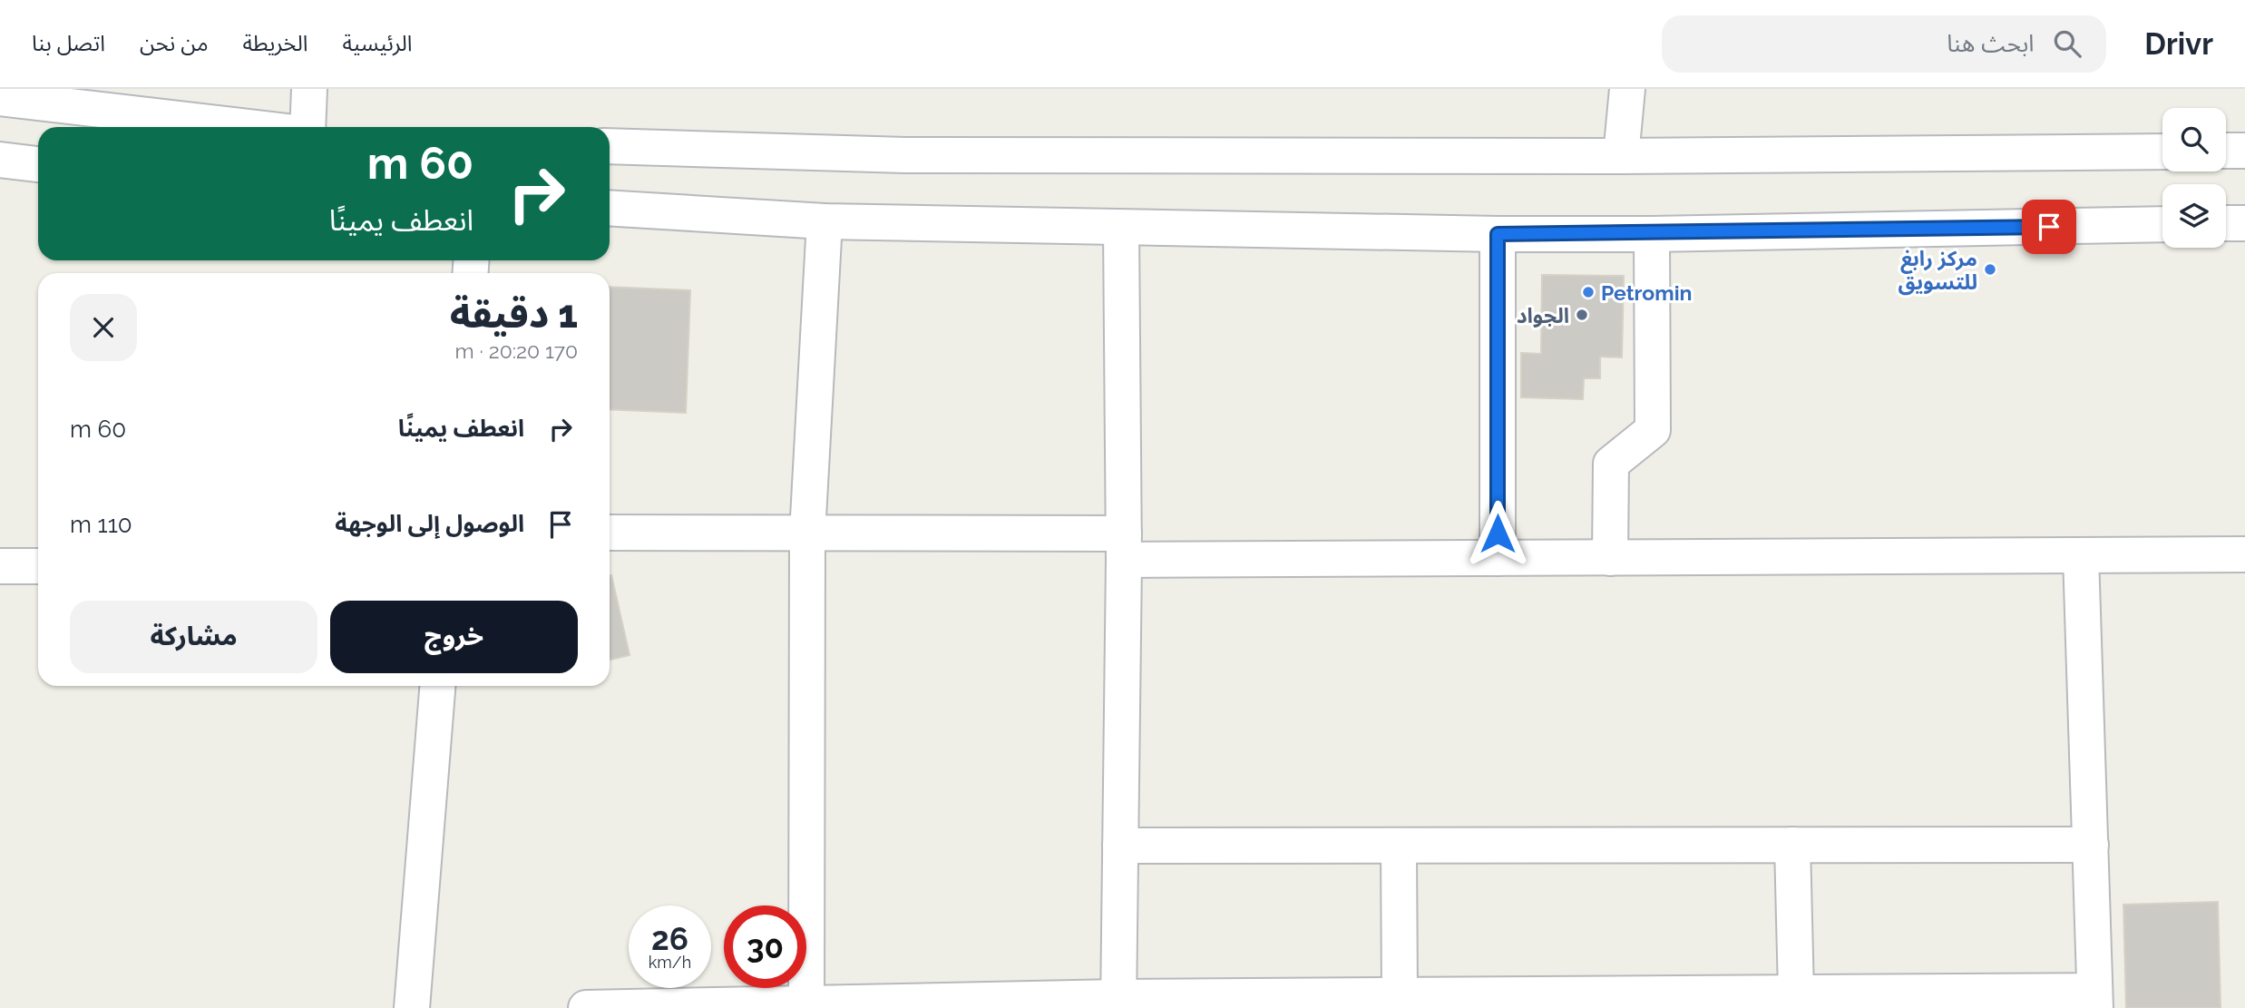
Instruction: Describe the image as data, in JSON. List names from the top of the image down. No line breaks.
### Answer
{"places":["مركز رابغ للتسويق","Petromin","الجواد"],"page":{"header":"Drivr","search":"ابحث هنا","nav":["الرئيسية","الخريطة","من نحن","اتصل بنا"],"turn":["60 m","انعطف يمينًا"],"heading":["1 دقيقة","170 m · 20:20"],"list":[{"name":"انعطف يمينًا","value":"60 m"},{"name":"الوصول إلى الوجهة","value":"110 m"}],"buttons":["خروج","مشاركة"],"speed":"26 km/h","limit":"30"}}
